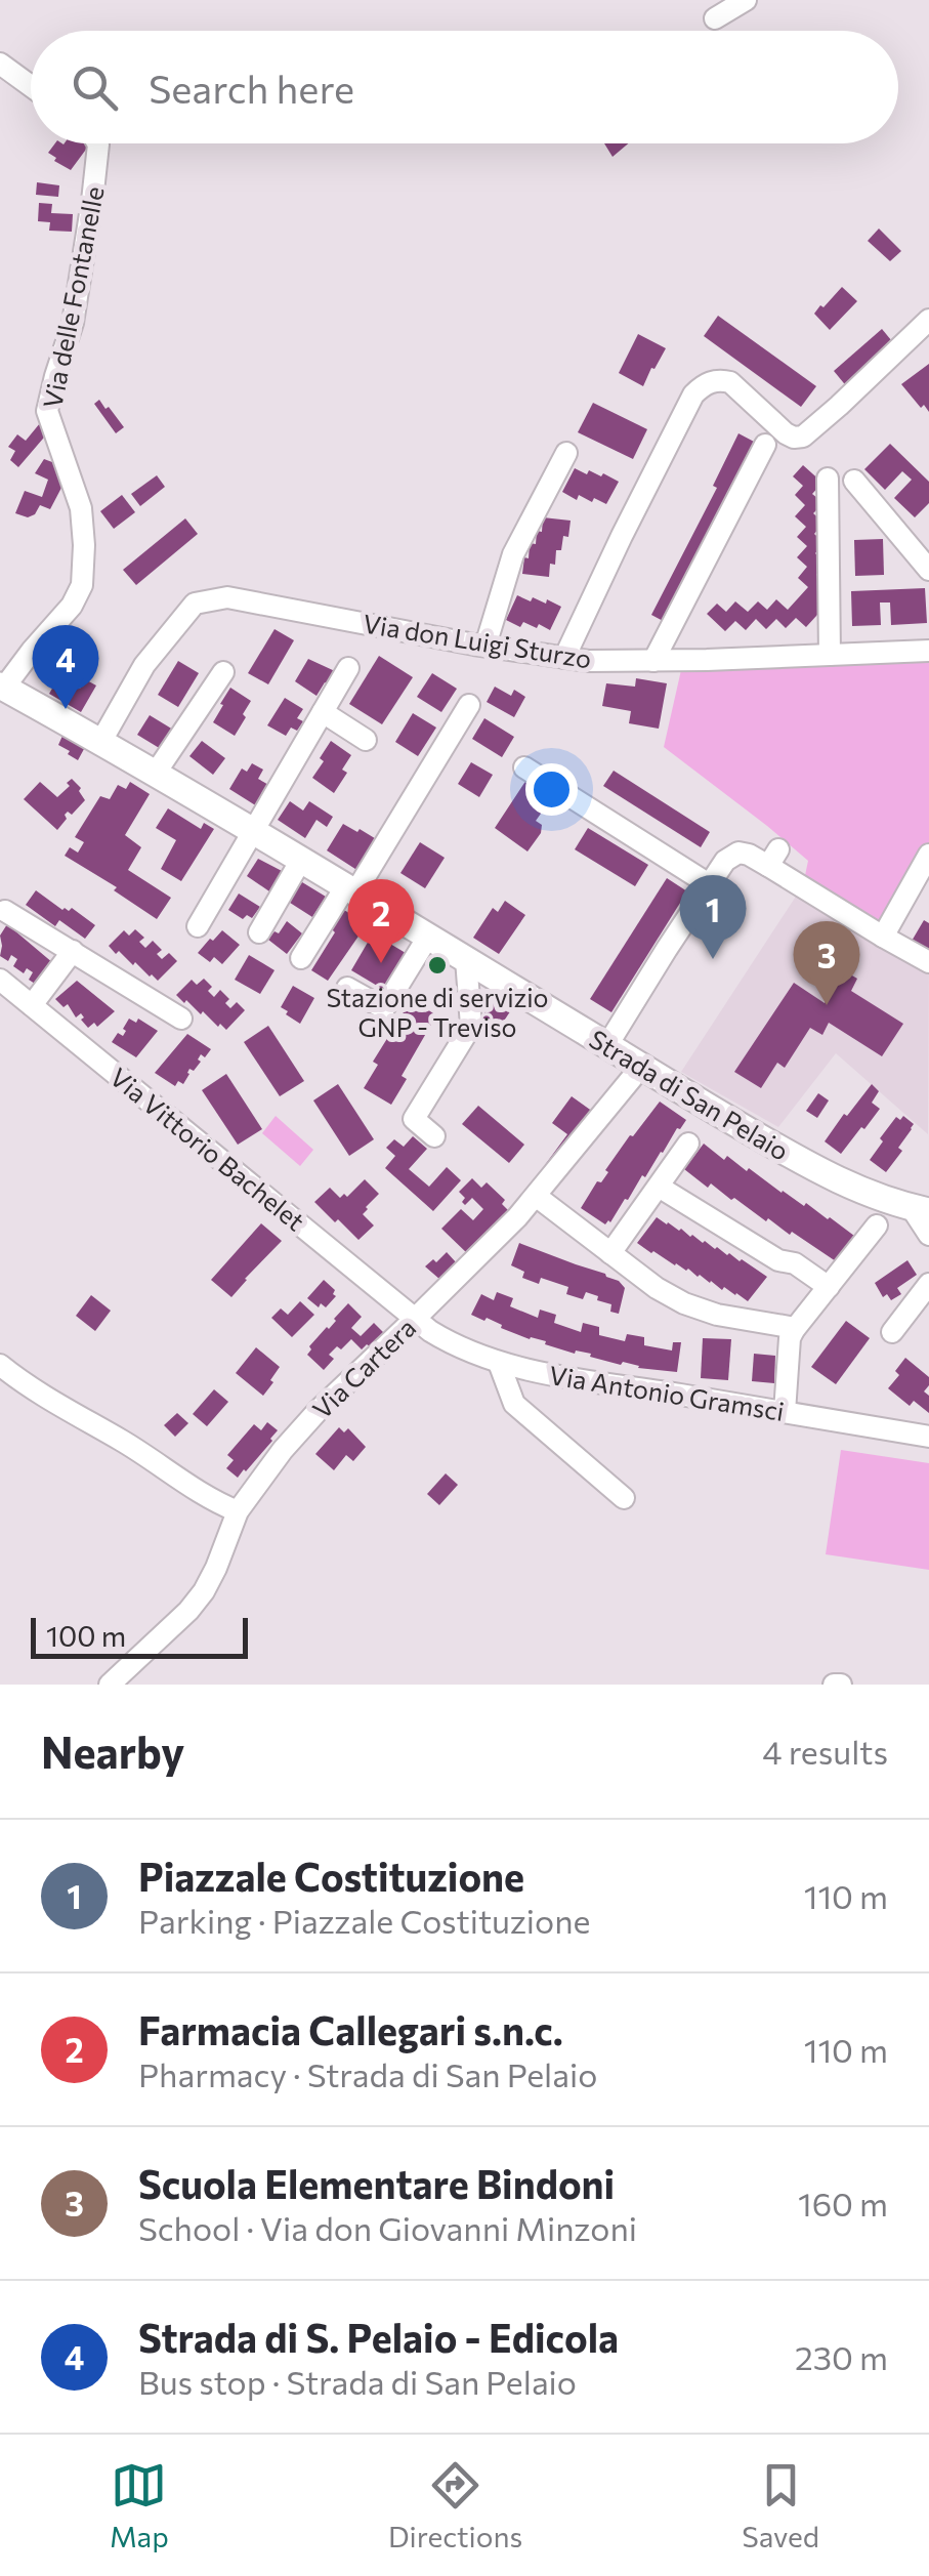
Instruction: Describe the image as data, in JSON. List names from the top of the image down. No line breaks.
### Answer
{"streets":{"main road":["Strada di San Pelaio"],"street":["Via delle Fontanelle","Via don Luigi Sturzo","Via Vittorio Bachelet","Via Cartera","Via Antonio Gramsci"]},"crossings":[["Via delle Fontanelle","Strada di San Pelaio"],["Via don Luigi Sturzo","Strada di San Pelaio"],["Strada di San Pelaio","Via Cartera"],["Via Vittorio Bachelet","Via Cartera"],["Via Vittorio Bachelet","Via Antonio Gramsci"],["Via Cartera","Via Antonio Gramsci"]],"places":["Stazione di servizio GNP - Treviso"],"scale_bar":"100 m","page":{"search":"Search here","pins":["4","1","2","3"],"scale":"100 m","heading":["Nearby","4 results"],"list":[{"mark":"1","name":"Piazzale Costituzione","note":"Parking · Piazzale Costituzione","value":"110 m"},{"mark":"2","name":"Farmacia Callegari s.n.c.","note":"Pharmacy · Strada di San Pelaio","value":"110 m"},{"mark":"3","name":"Scuola Elementare Bindoni","note":"School · Via don Giovanni Minzoni","value":"160 m"},{"mark":"4","name":"Strada di S. Pelaio - Edicola","note":"Bus stop · Strada di San Pelaio","value":"230 m"}],"nav":["Map","Directions","Saved"]}}
